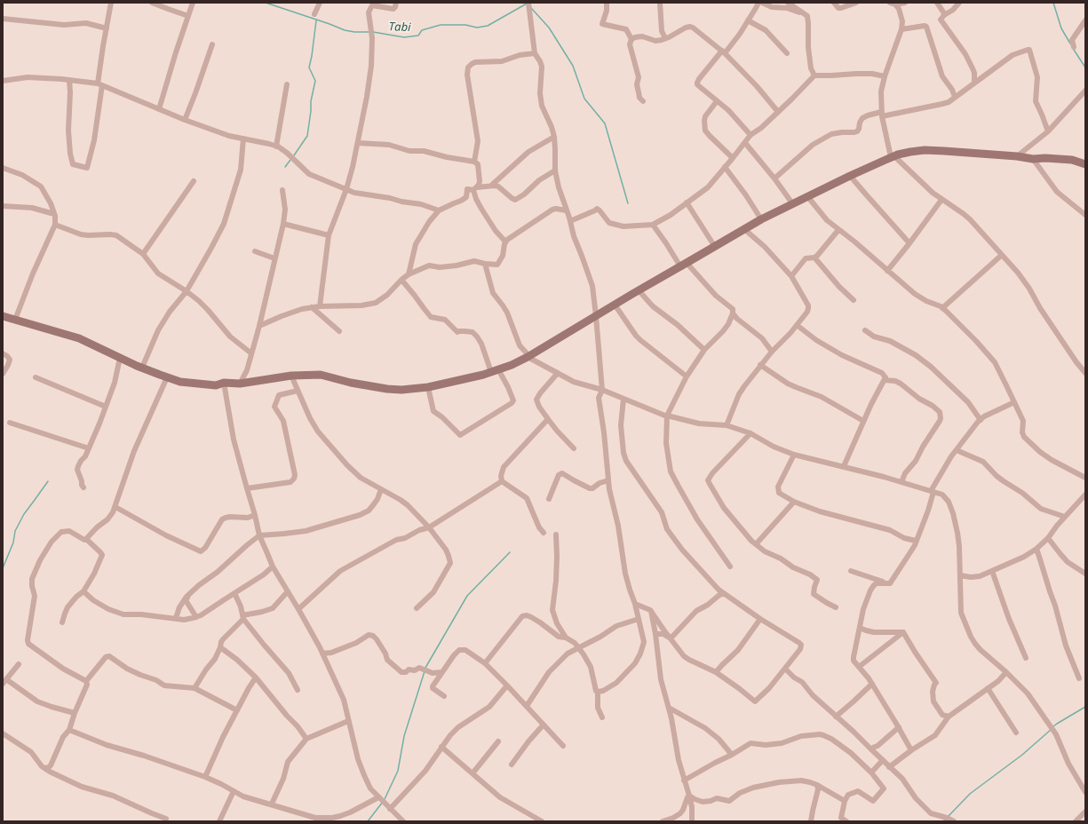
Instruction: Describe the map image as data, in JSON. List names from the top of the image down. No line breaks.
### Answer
{"water":["Tabi"]}
